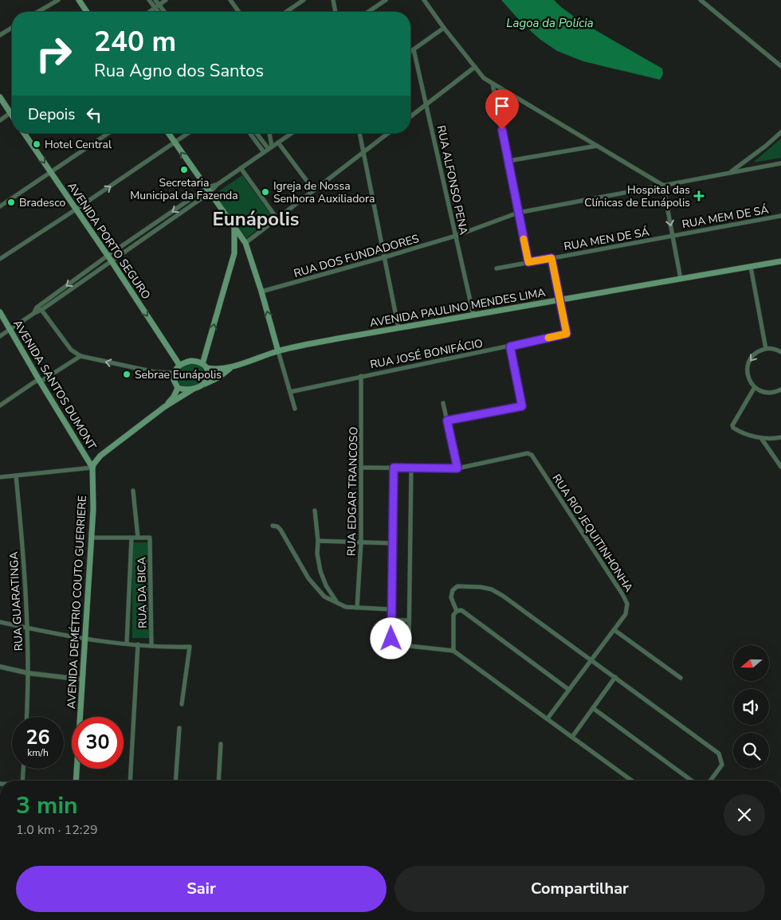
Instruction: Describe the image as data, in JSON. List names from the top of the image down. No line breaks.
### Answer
{"streets":{"main road":["AVENIDA PORTO SEGURO","AVENIDA PAULINO MENDES LIMA","AVENIDA SANTOS DUMONT","AVENIDA DEMÉTRIO COUTO GUERRIERE"],"street":["RUA ALFONSO PENA","RUA MEM DE SÁ","RUA MEN DE SÁ","RUA DOS FUNDADORES","RUA JOSÉ BONIFÁCIO","RUA EDGAR TRANCOSO","RUA RIO JEQUITINHONHA","RUA DA BICA","RUA GUARATINGA"]},"crossings":[["RUA ALFONSO PENA","RUA DOS FUNDADORES"],["RUA ALFONSO PENA","AVENIDA PAULINO MENDES LIMA"],["RUA MEM DE SÁ","RUA MEN DE SÁ"],["AVENIDA PAULINO MENDES LIMA","RUA JOSÉ BONIFÁCIO"],["RUA JOSÉ BONIFÁCIO","RUA EDGAR TRANCOSO"],["AVENIDA SANTOS DUMONT","AVENIDA DEMÉTRIO COUTO GUERRIERE"]],"one_way":["AVENIDA PORTO SEGURO"],"districts":["Eunápolis"],"water":["Lagoa da Polícia"],"places":{"other":["Hotel Central","Secretaria Municipal da Fazenda","Igreja de Nossa Senhora Auxiliadora","Bradesco","Sebrae Eunápolis"],"health":["Hospital das Clínicas de Eunápolis"]},"north":"left","page":{"turn":["240 m","Rua Agno dos Santos"],"then":"Depois","speed":"26 km/h","limit":"30","heading":["3 min","1.0 km · 12:29"],"buttons":["Sair","Compartilhar"]}}
